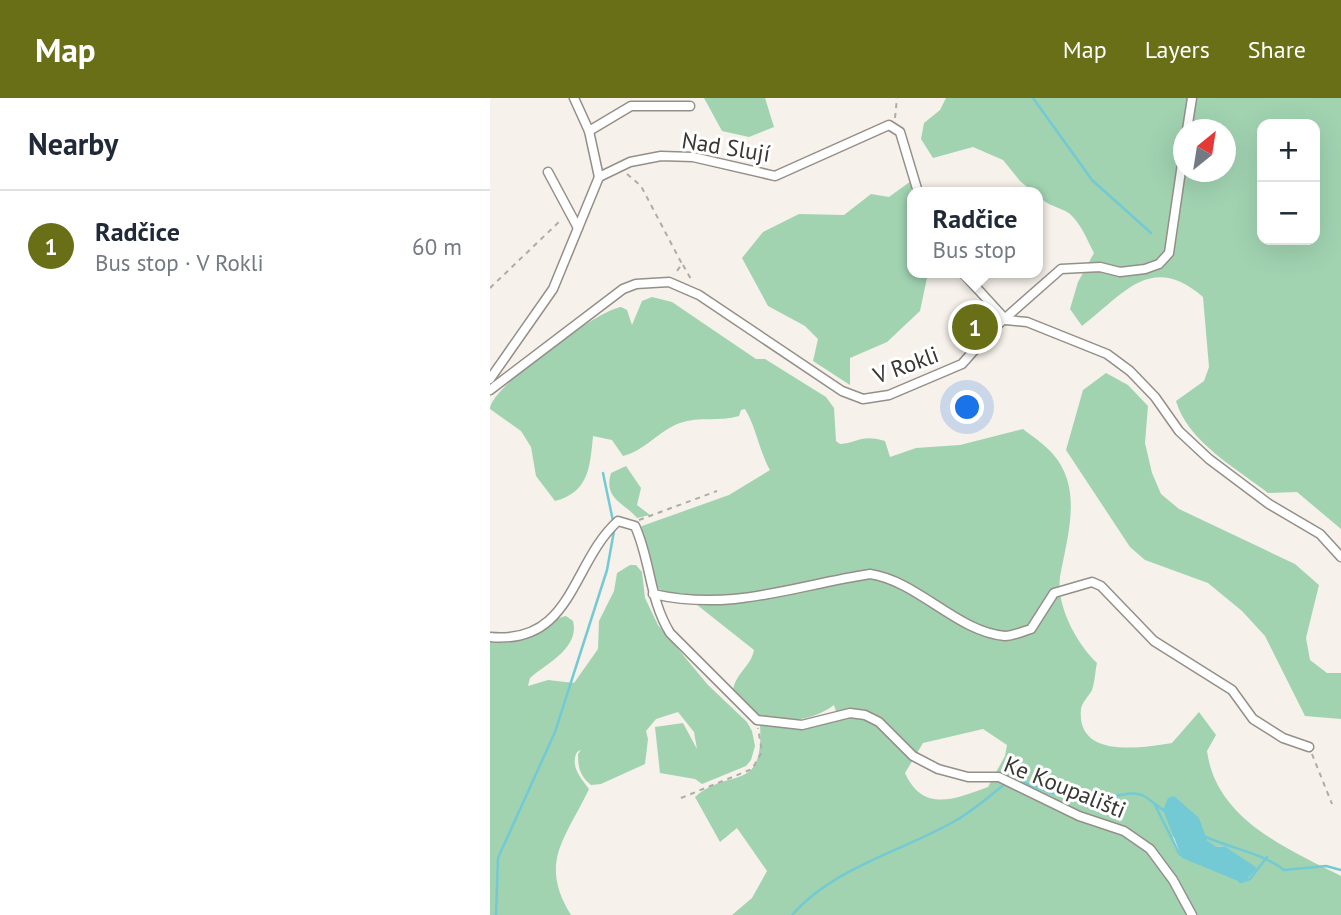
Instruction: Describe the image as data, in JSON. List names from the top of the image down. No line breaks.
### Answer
{"streets":{"street":["Nad Slují","V Rokli","Ke Koupališti"]},"north":"top right","page":{"header":"Map","nav":["Map","Layers","Share"],"heading":"Nearby","map_buttons":["+","−"],"popup":["Radčice","Bus stop"],"list":[{"mark":"1","name":"Radčice","note":"Bus stop · V Rokli","value":"60 m"}],"pins":"1"}}
